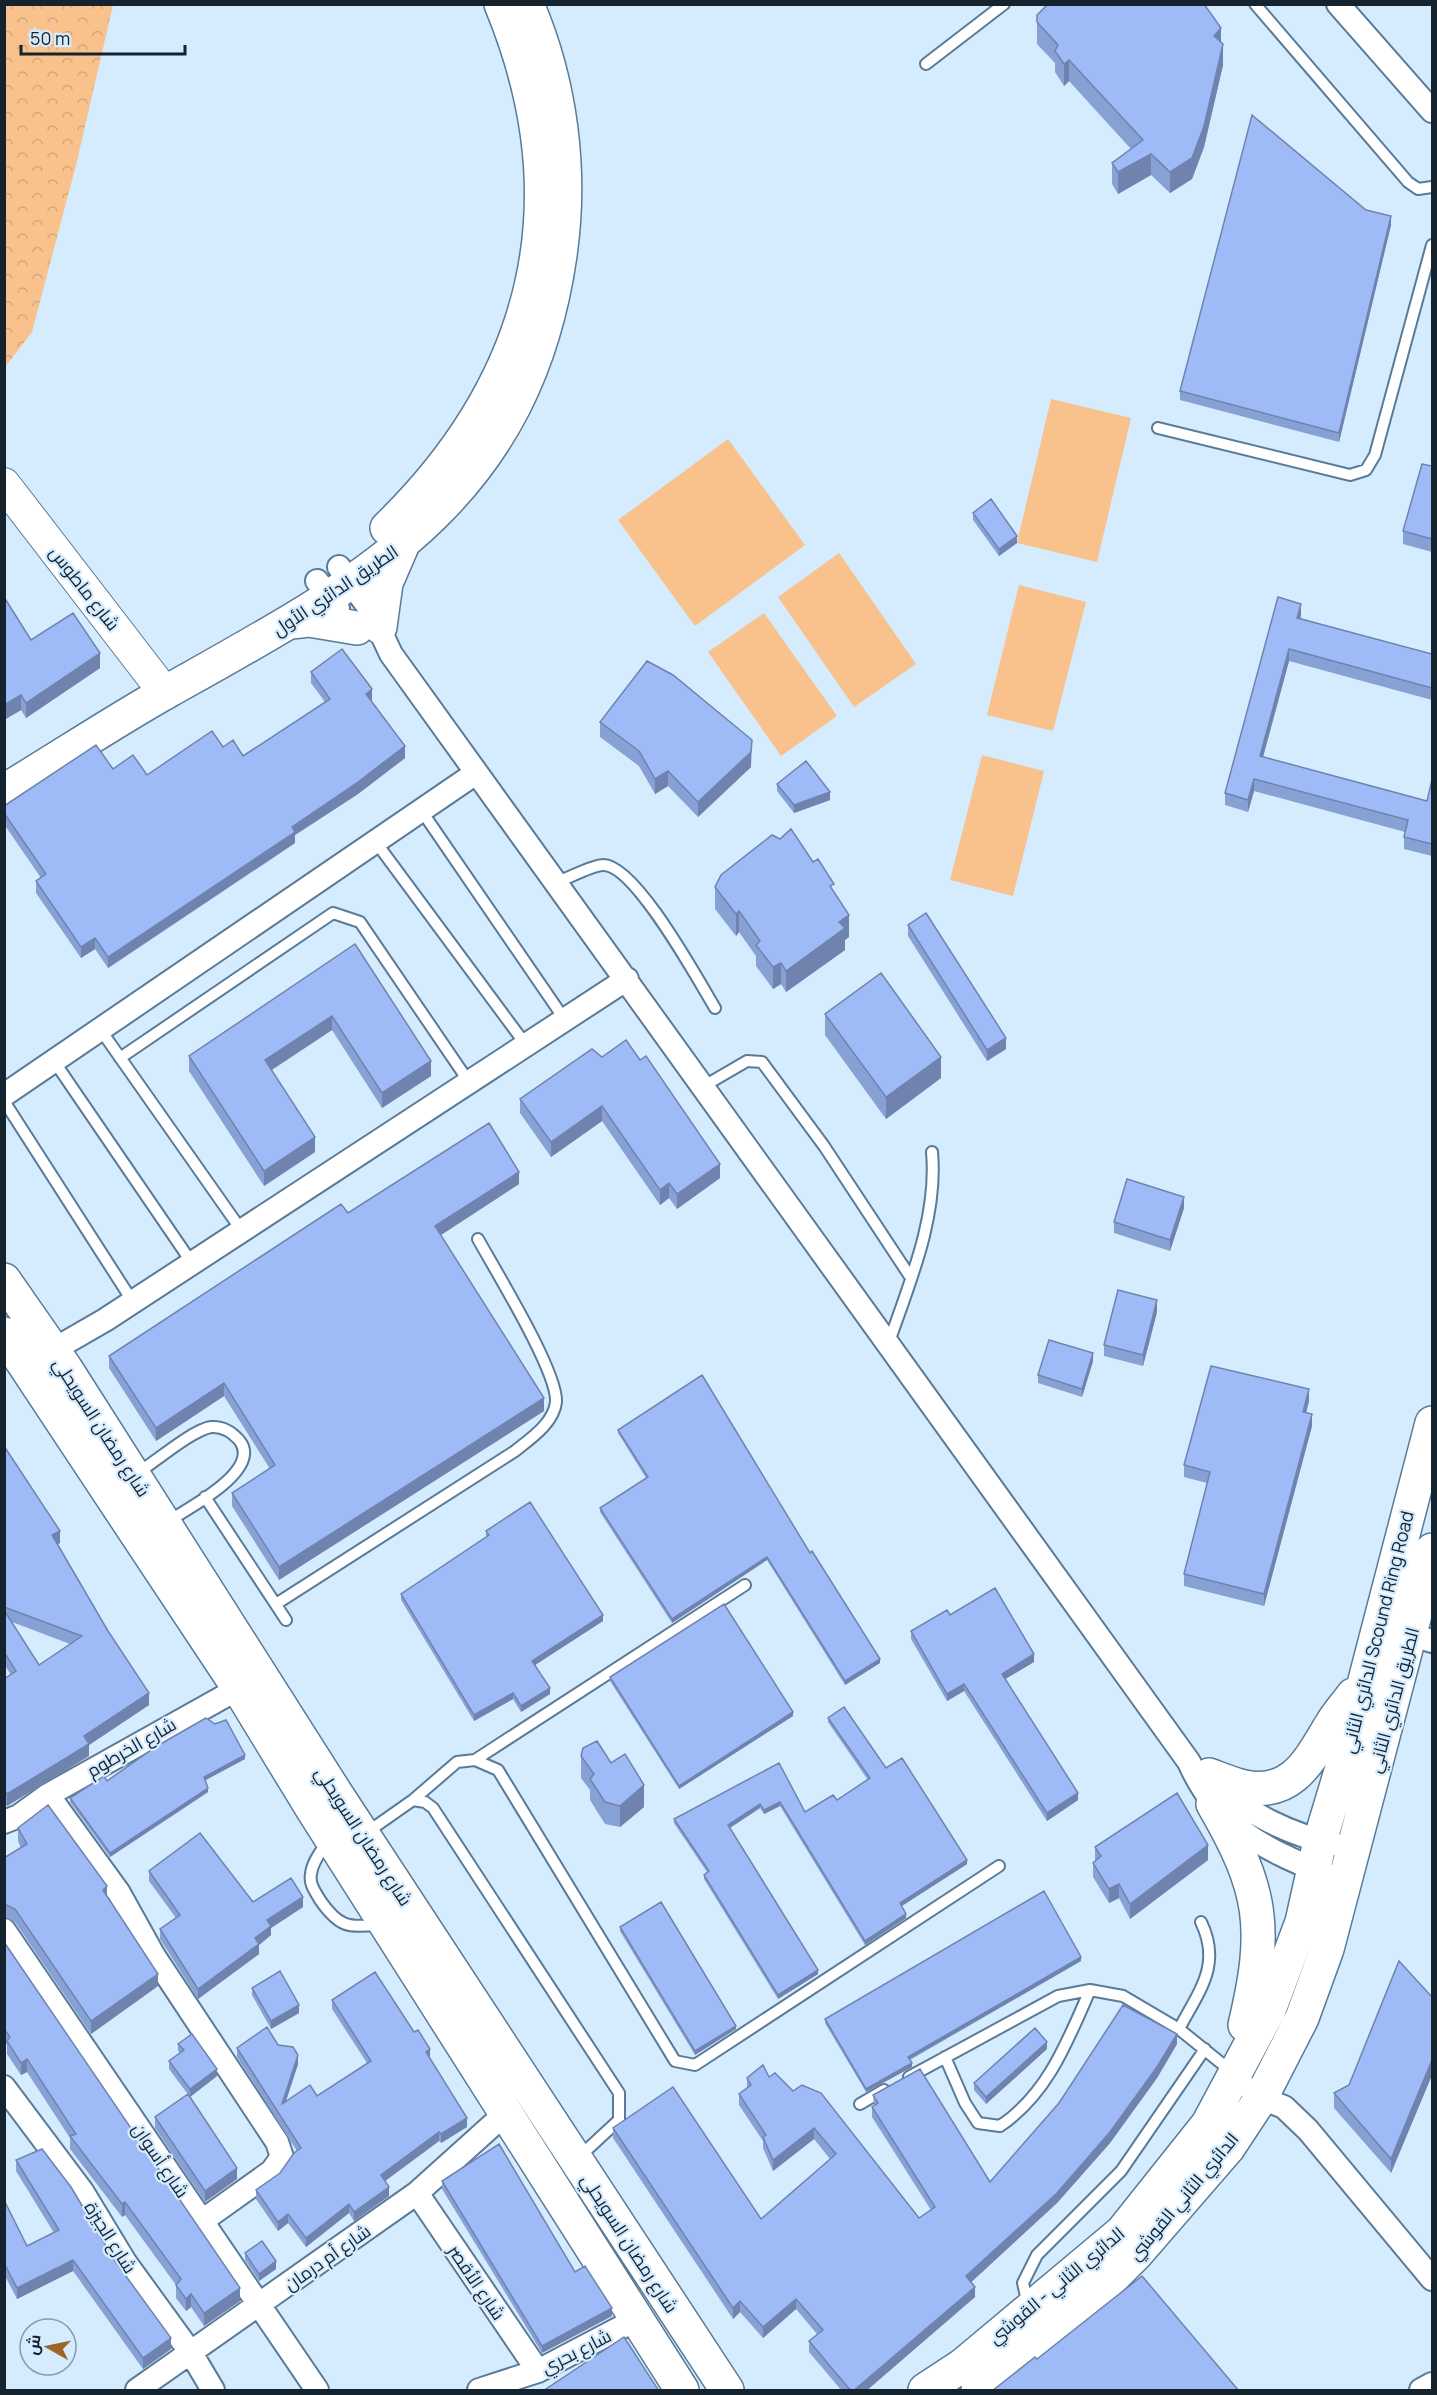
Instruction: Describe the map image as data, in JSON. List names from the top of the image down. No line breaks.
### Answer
{"streets":{"main road":["الطريق الدائري الأول","شارع رمضان السويحلي","الدائري الثاني Scound Ring Road","الطريق الدائري الثاني","الدائري الثاني القوشي","الدائري الثاني - القوشي"],"street":["شارع ماطوس","شارع الخرطوم","شارع أسوان","شارع الجيزة","شارع أم درمان","شارع الأقصر","شارع بحري"]},"crossings":[["شارع ماطوس","الطريق الدائري الأول"],["شارع رمضان السويحلي","شارع الخرطوم"],["شارع رمضان السويحلي","شارع أم درمان"],["شارع رمضان السويحلي","شارع بحري"],["الدائري الثاني Scound Ring Road","الدائري الثاني القوشي"],["الدائري الثاني Scound Ring Road","الدائري الثاني - القوشي"],["الطريق الدائري الثاني","الدائري الثاني القوشي"],["شارع أسوان","شارع أم درمان"],["الدائري الثاني القوشي","الدائري الثاني - القوشي"],["شارع الجيزة","شارع أم درمان"],["شارع أم درمان","شارع الأقصر"],["شارع الأقصر","شارع بحري"]],"scale_bar":"50 m","north":"left"}
